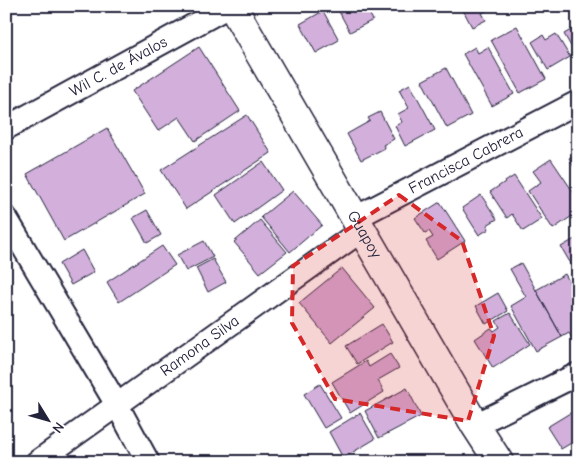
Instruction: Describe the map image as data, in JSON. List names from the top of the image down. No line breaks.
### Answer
{"streets":{"main road":["Guapoy"],"street":["Wil C. de Ávalos","Francisca Cabrera","Ramona Silva"]},"crossings":[["Wil C. de Ávalos","Guapoy"],["Francisca Cabrera","Guapoy"],["Francisca Cabrera","Ramona Silva"],["Guapoy","Ramona Silva"]],"north":"bottom right"}
